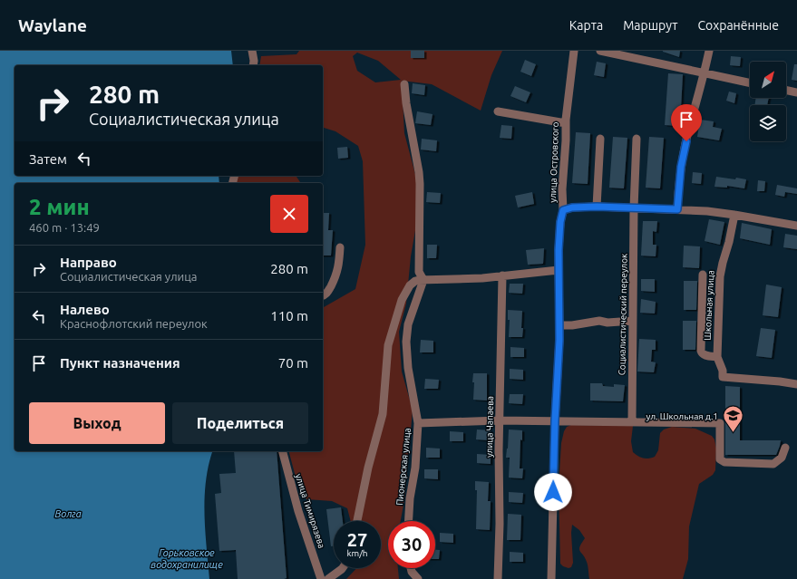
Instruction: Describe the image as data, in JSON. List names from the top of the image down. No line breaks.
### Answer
{"streets":{"street":["улица Островского","Школьная улица","Социалистический переулок","улица Чапаева","Пионерская улица","улица Тимирязева"]},"water":["Волга","Горьковское водохранилище"],"places":{"school or university":["ул. Школьная д.1"]},"north":"top right","page":{"header":"Waylane","nav":["Карта","Маршрут","Сохранённые"],"turn":["280 m","Социалистическая улица"],"then":"Затем","heading":["2 мин","460 m · 13:49"],"list":[{"name":"Направо","note":"Социалистическая улица","value":"280 m"},{"name":"Налево","note":"Краснофлотский переулок","value":"110 m"},{"name":"Пункт назначения","value":"70 m"}],"buttons":["Выход","Поделиться"],"speed":"27 km/h","limit":"30"}}
